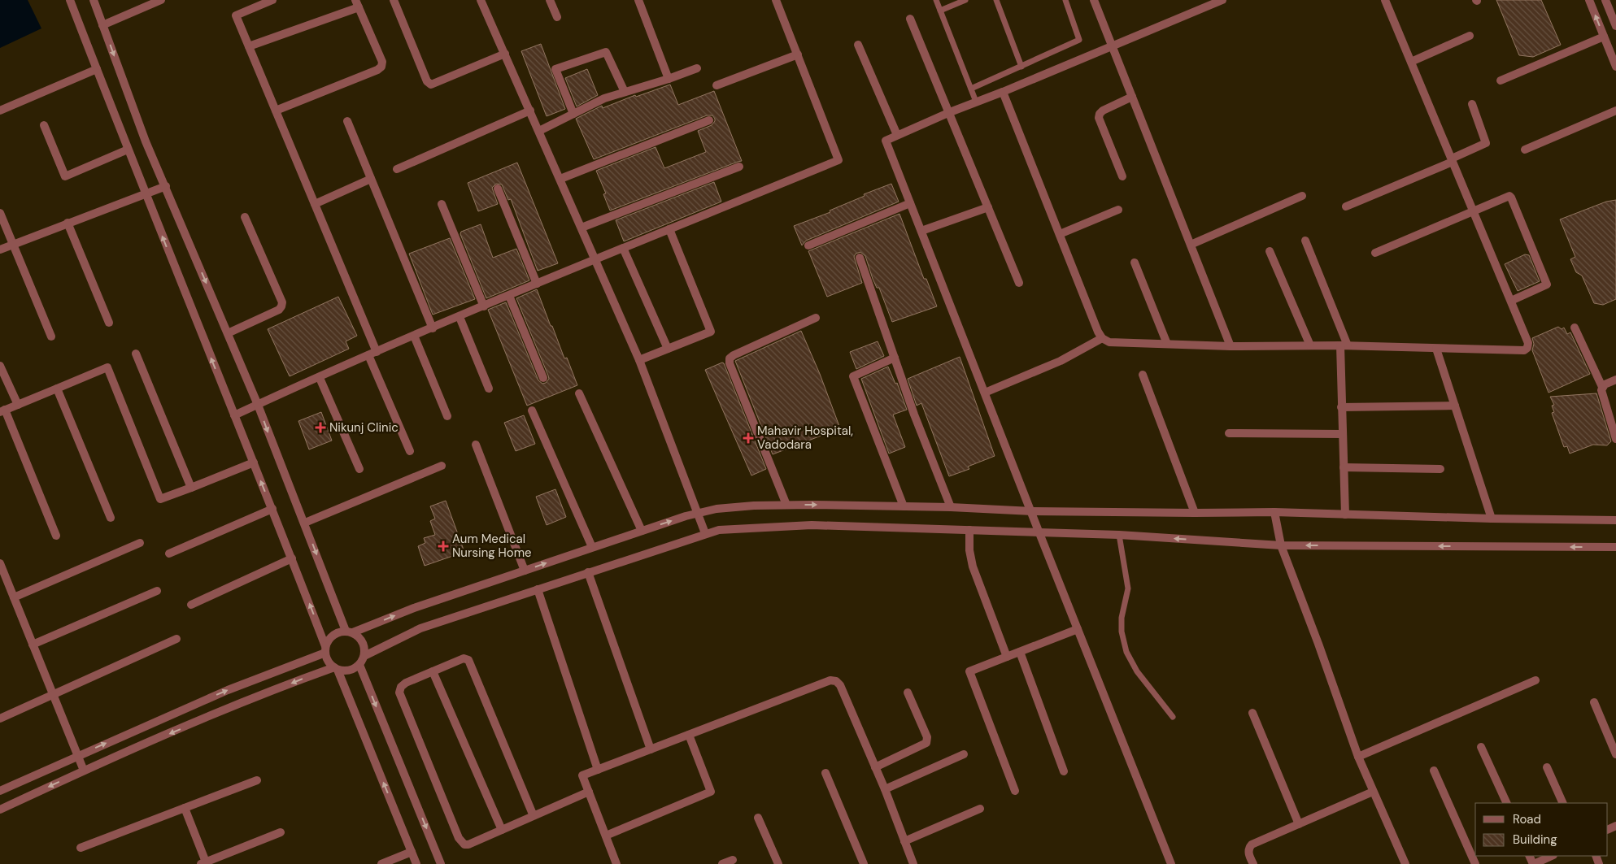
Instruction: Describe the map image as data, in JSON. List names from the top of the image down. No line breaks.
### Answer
{"places":{"health":["Nikunj Clinic","Mahavir Hospital, Vadodara","Aum Medical Nursing Home"]},"legend":["Road","Building"]}
